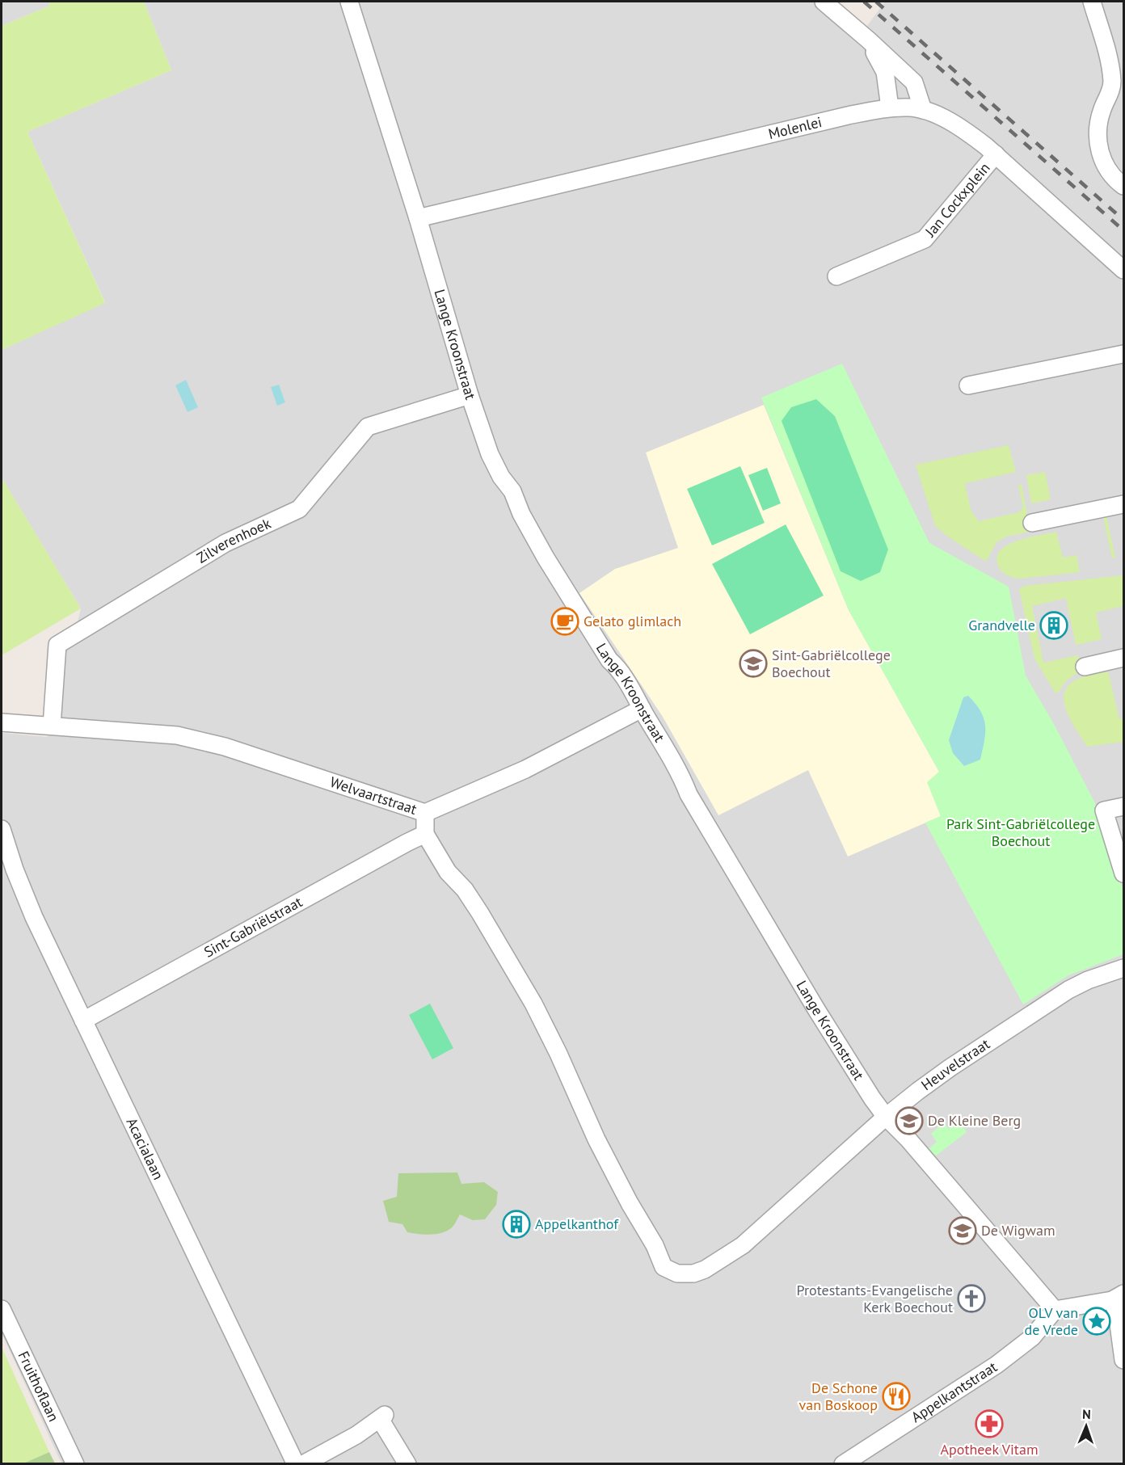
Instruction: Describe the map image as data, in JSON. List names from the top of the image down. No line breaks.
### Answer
{"streets":{"street":["Molenlei","Jan Cockxplein","Lange Kroonstraat","Zilverenhoek","Welvaartstraat","Sint-Gabriëlstraat","Heuvelstraat","Acacialaan","Fruithoflaan","Appelkantstraat"]},"crossings":[["Molenlei","Jan Cockxplein"],["Molenlei","Lange Kroonstraat"],["Lange Kroonstraat","Zilverenhoek"],["Lange Kroonstraat","Heuvelstraat"],["Lange Kroonstraat","Appelkantstraat"],["Zilverenhoek","Welvaartstraat"],["Welvaartstraat","Sint-Gabriëlstraat"],["Welvaartstraat","Heuvelstraat"],["Sint-Gabriëlstraat","Acacialaan"]],"parks":["Park Sint-Gabriëlcollege Boechout"],"places":{"cafe":["Gelato glimlach"],"building":["Grandvelle","Appelkanthof"],"school or university":["Sint-Gabriëlcollege Boechout","De Kleine Berg","De Wigwam"],"church":["Protestants-Evangelische Kerk Boechout"],"place":["OLV van de Vrede"],"restaurant":["De Schone van Boskoop"],"pharmacy":["Apotheek Vitam"]},"north":"top"}
